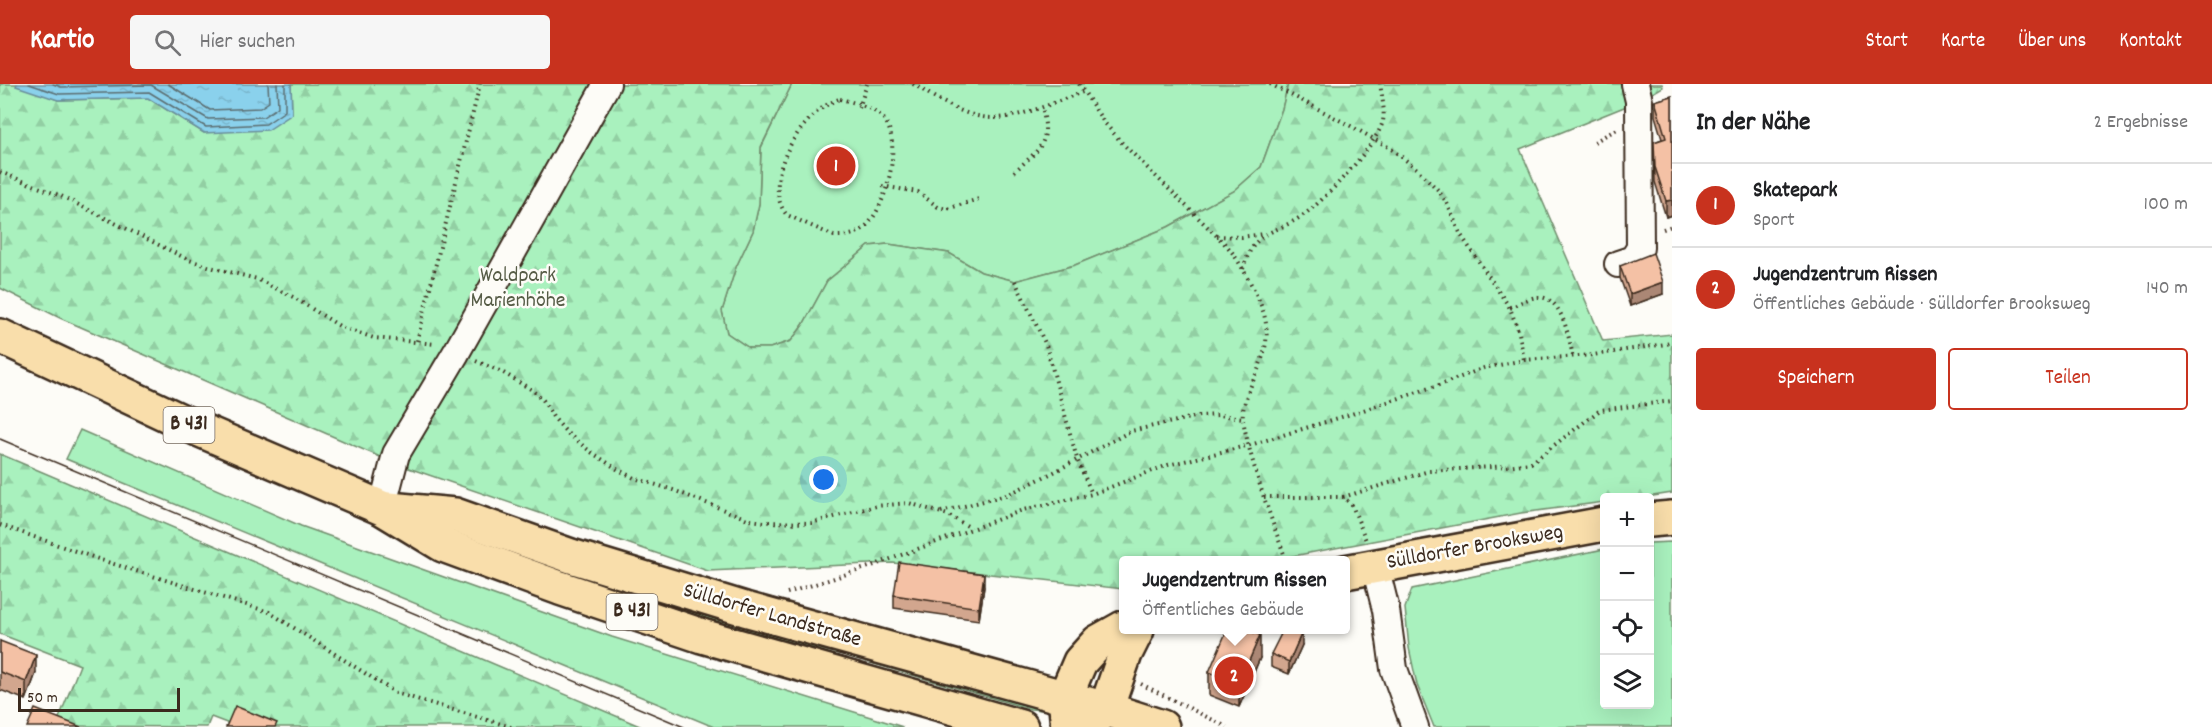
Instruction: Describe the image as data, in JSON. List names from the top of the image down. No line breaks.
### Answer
{"streets":{"main road":["B 431","Sülldorfer Brooksweg","Sülldorfer Landstraße"]},"parks":["Waldpark Marienhöhe"],"scale_bar":"50 m","page":{"header":"Kartio","search":"Hier suchen","nav":["Start","Karte","Über uns","Kontakt"],"heading":["In der Nähe","2 Ergebnisse"],"pins":["1","2"],"list":[{"mark":"1","name":"Skatepark","note":"Sport","value":"100 m"},{"mark":"2","name":"Jugendzentrum Rissen","note":"Öffentliches Gebäude · Sülldorfer Brooksweg","value":"140 m"}],"buttons":["Speichern","Teilen"],"map_buttons":["+","−"],"popup":["Jugendzentrum Rissen","Öffentliches Gebäude"],"scale":"50 m"}}
